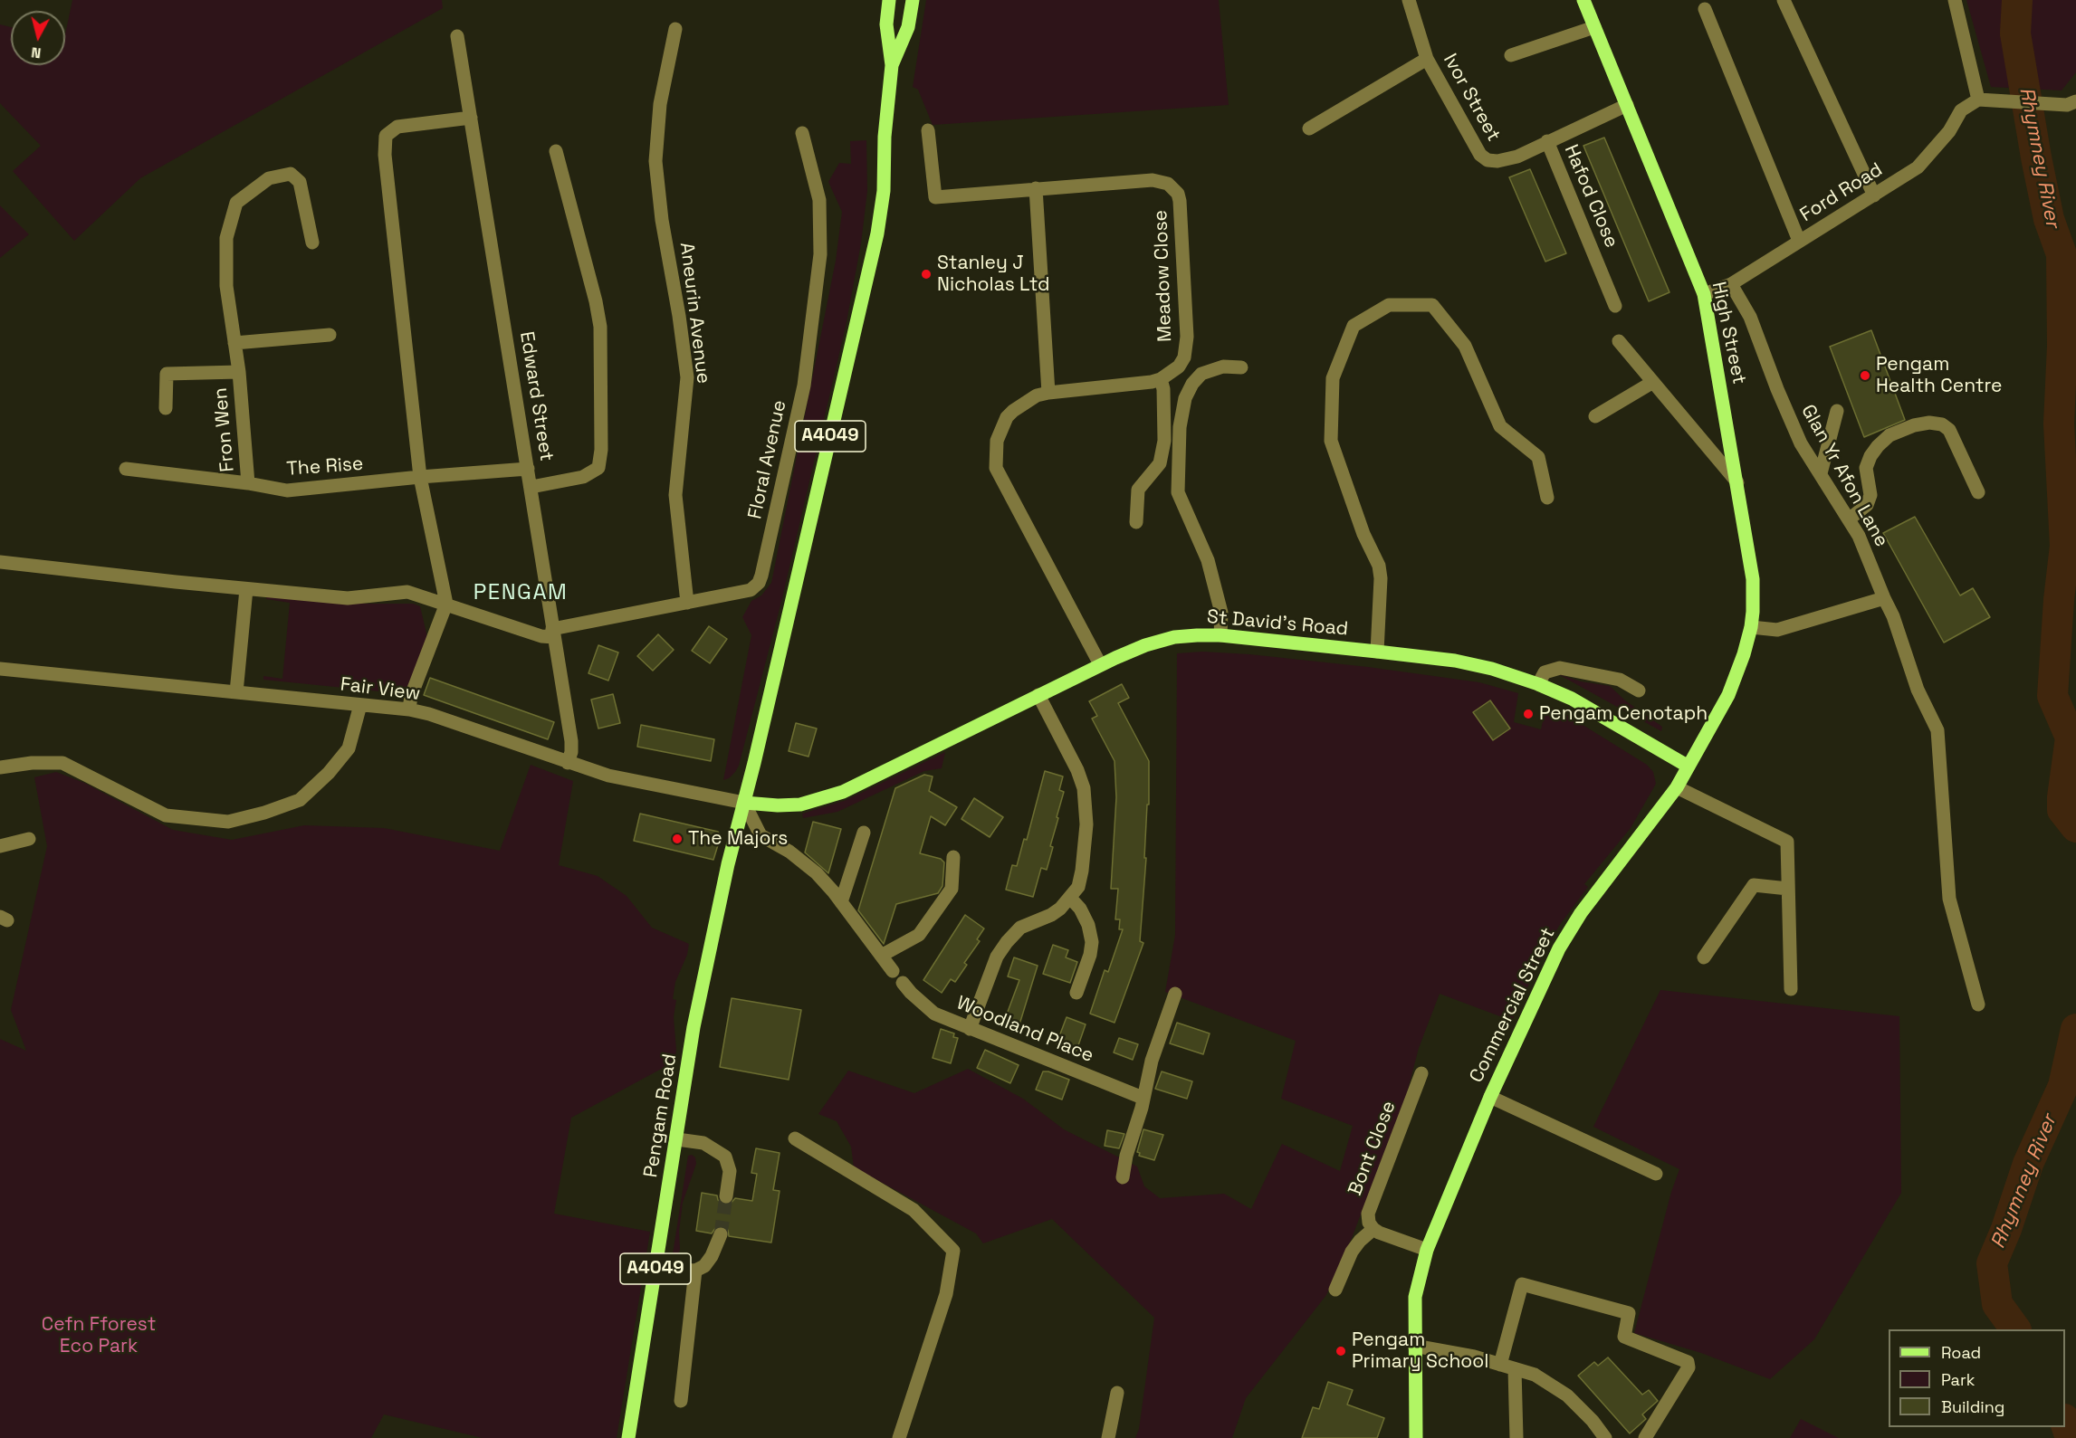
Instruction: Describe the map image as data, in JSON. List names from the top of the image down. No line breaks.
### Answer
{"streets":{"main road":["High Street","A4049","St David's Road","Commercial Street","Pengam Road"],"street":["Ivor Street","Ford Road","Hafod Close","Meadow Close","Aneurin Avenue","Edward Street","Fron Wen","Floral Avenue","The Rise","Glan Yr Afon Lane","Fair View","Woodland Place","Bont Close"]},"crossings":[["Ivor Street","Hafod Close"],["Ivor Street","High Street"],["Ford Road","High Street"],["Ford Road","Glan Yr Afon Lane"],["Aneurin Avenue","Floral Avenue"],["High Street","Commercial Street"],["Edward Street","Floral Avenue"],["Edward Street","The Rise"],["Edward Street","Fair View"],["Fron Wen","The Rise"],["A4049","St David's Road"],["A4049","Fair View"],["A4049","Pengam Road"],["St David's Road","Fair View"],["St David's Road","Commercial Street"],["St David's Road","Pengam Road"],["Fair View","Pengam Road"]],"districts":["PENGAM"],"water":["Rhymney River"],"parks":["Cefn Fforest Eco Park"],"places":["Stanley J Nicholas Ltd","Pengam Health Centre","Pengam Cenotaph","The Majors","Pengam Primary School"],"legend":["Road","Park","Building"],"north":"bottom"}
